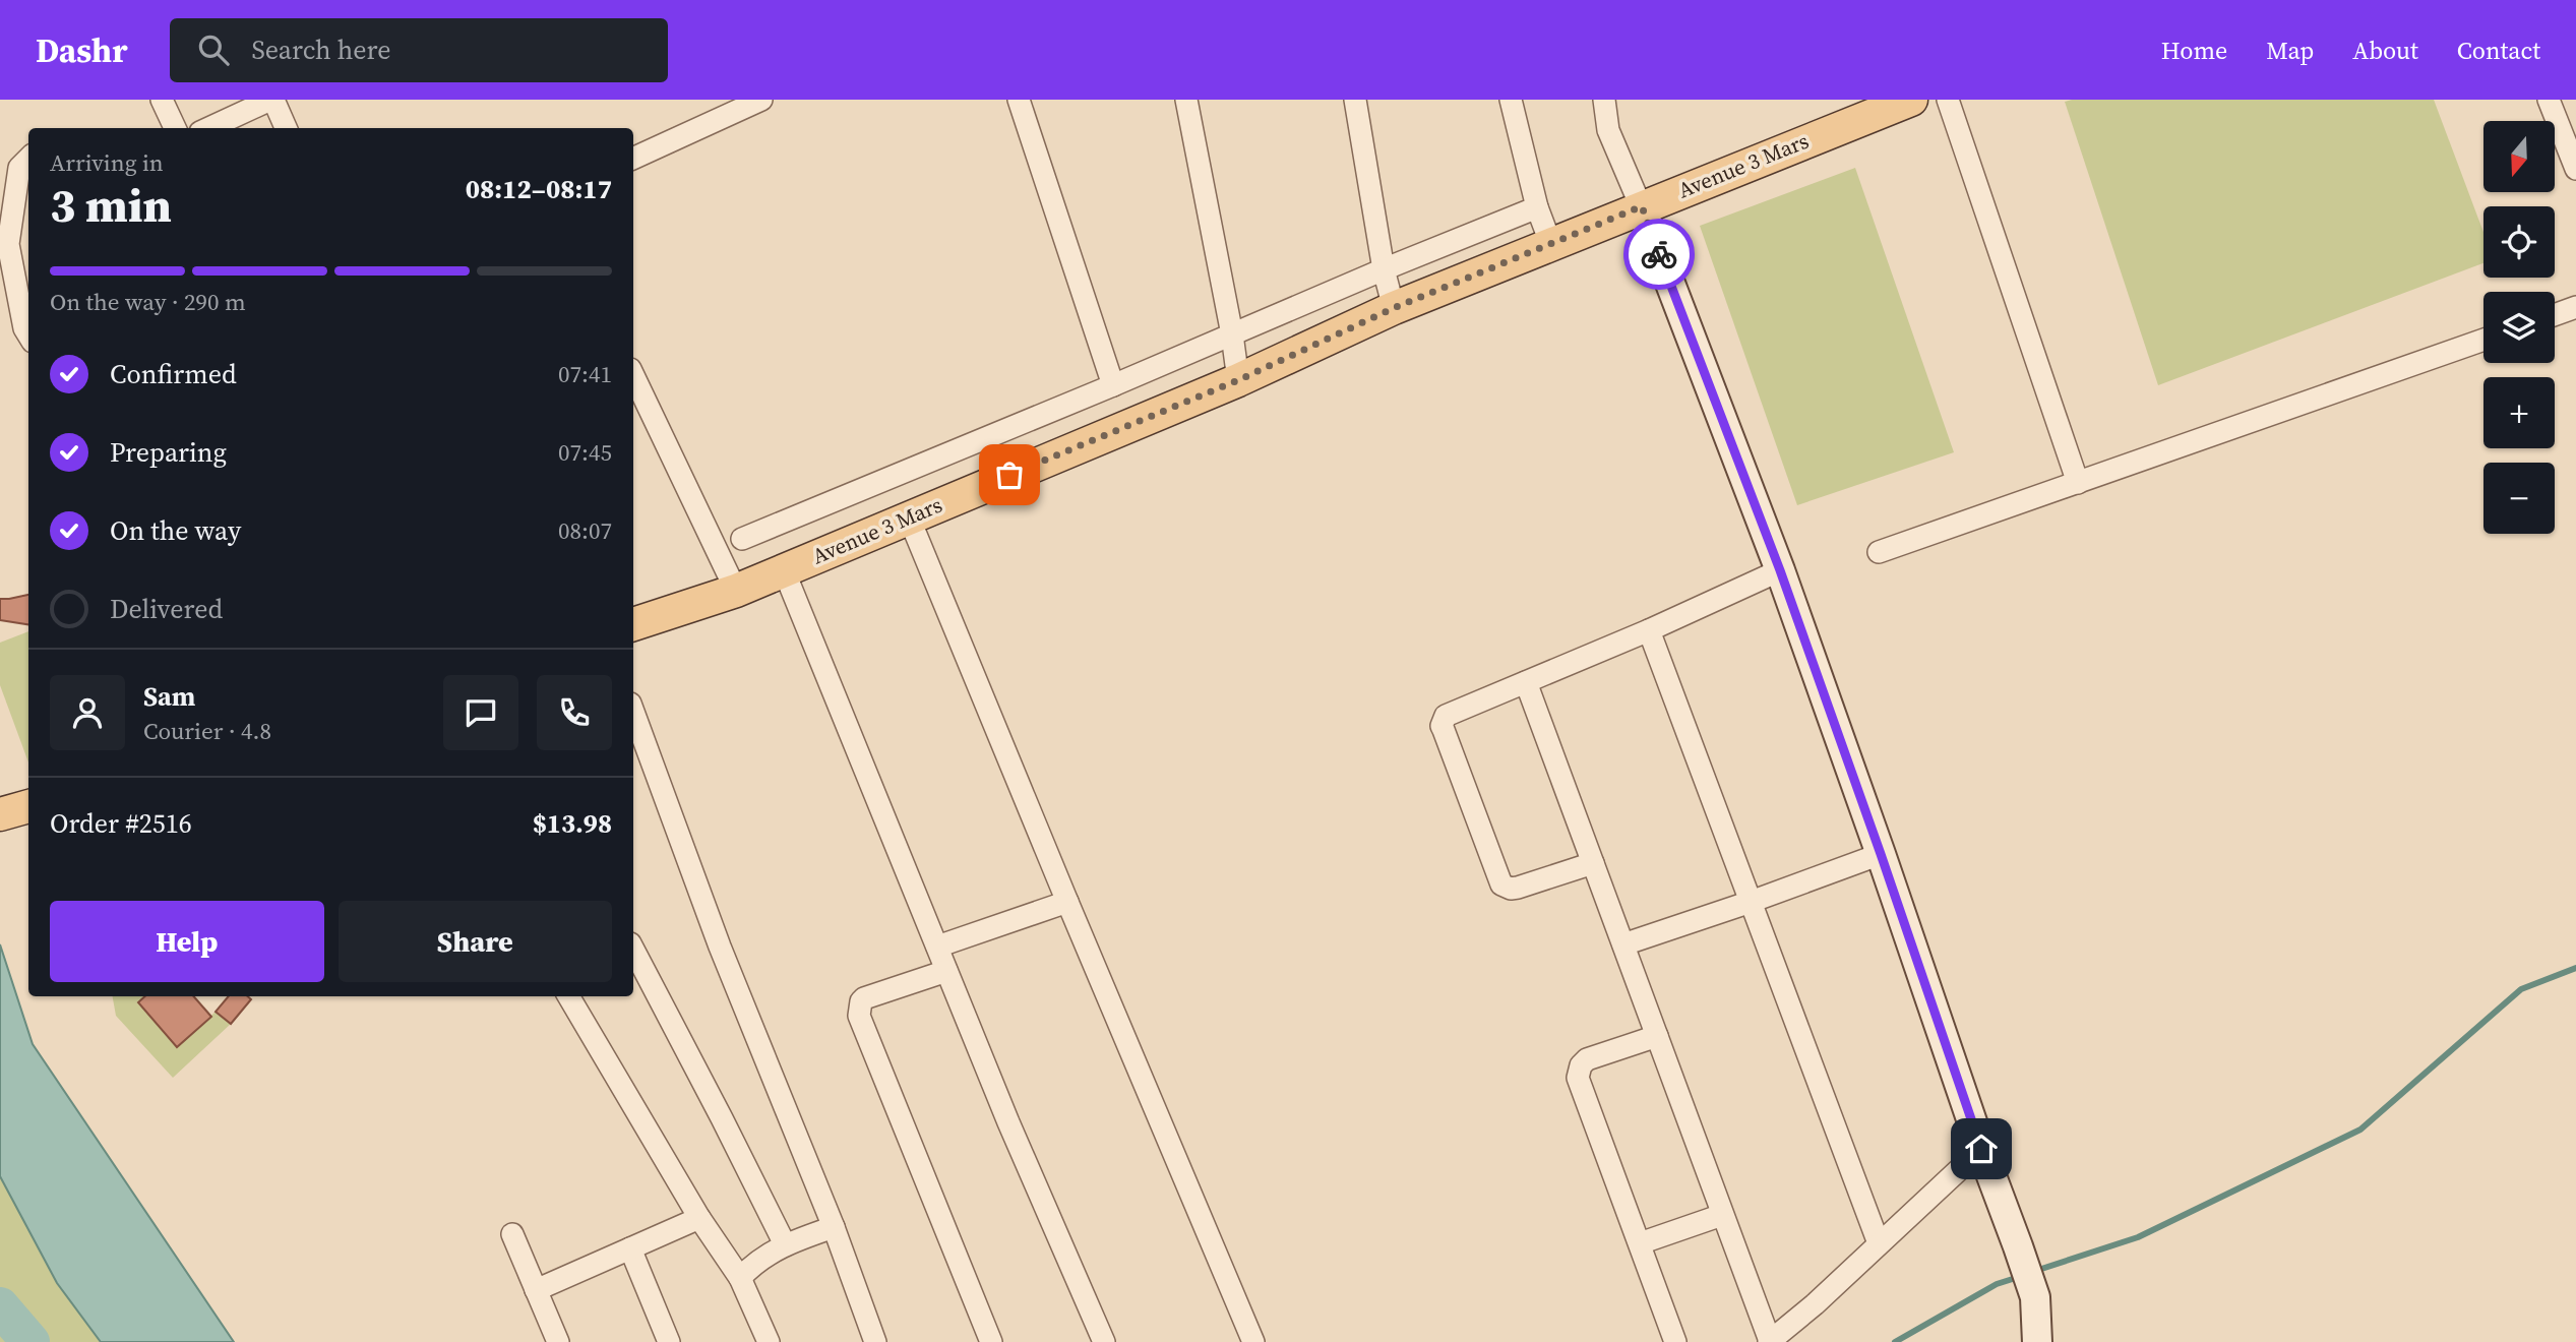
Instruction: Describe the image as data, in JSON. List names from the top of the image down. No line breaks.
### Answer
{"streets":{"main road":["Avenue 3 Mars"]},"north":"bottom","page":{"header":"Dashr","search":"Search here","nav":["Home","Map","About","Contact"],"map_buttons":["+","−"],"heading":["3 min","Arriving in","08:12–08:17"],"panel":["Sam","Courier · 4.8","Order #2516","$13.98"],"bar":"On the way · 290 m","list":[["Confirmed","07:41"],["Preparing","07:45"],["On the way","08:07"],"Delivered"],"buttons":["Help","Share"]}}
